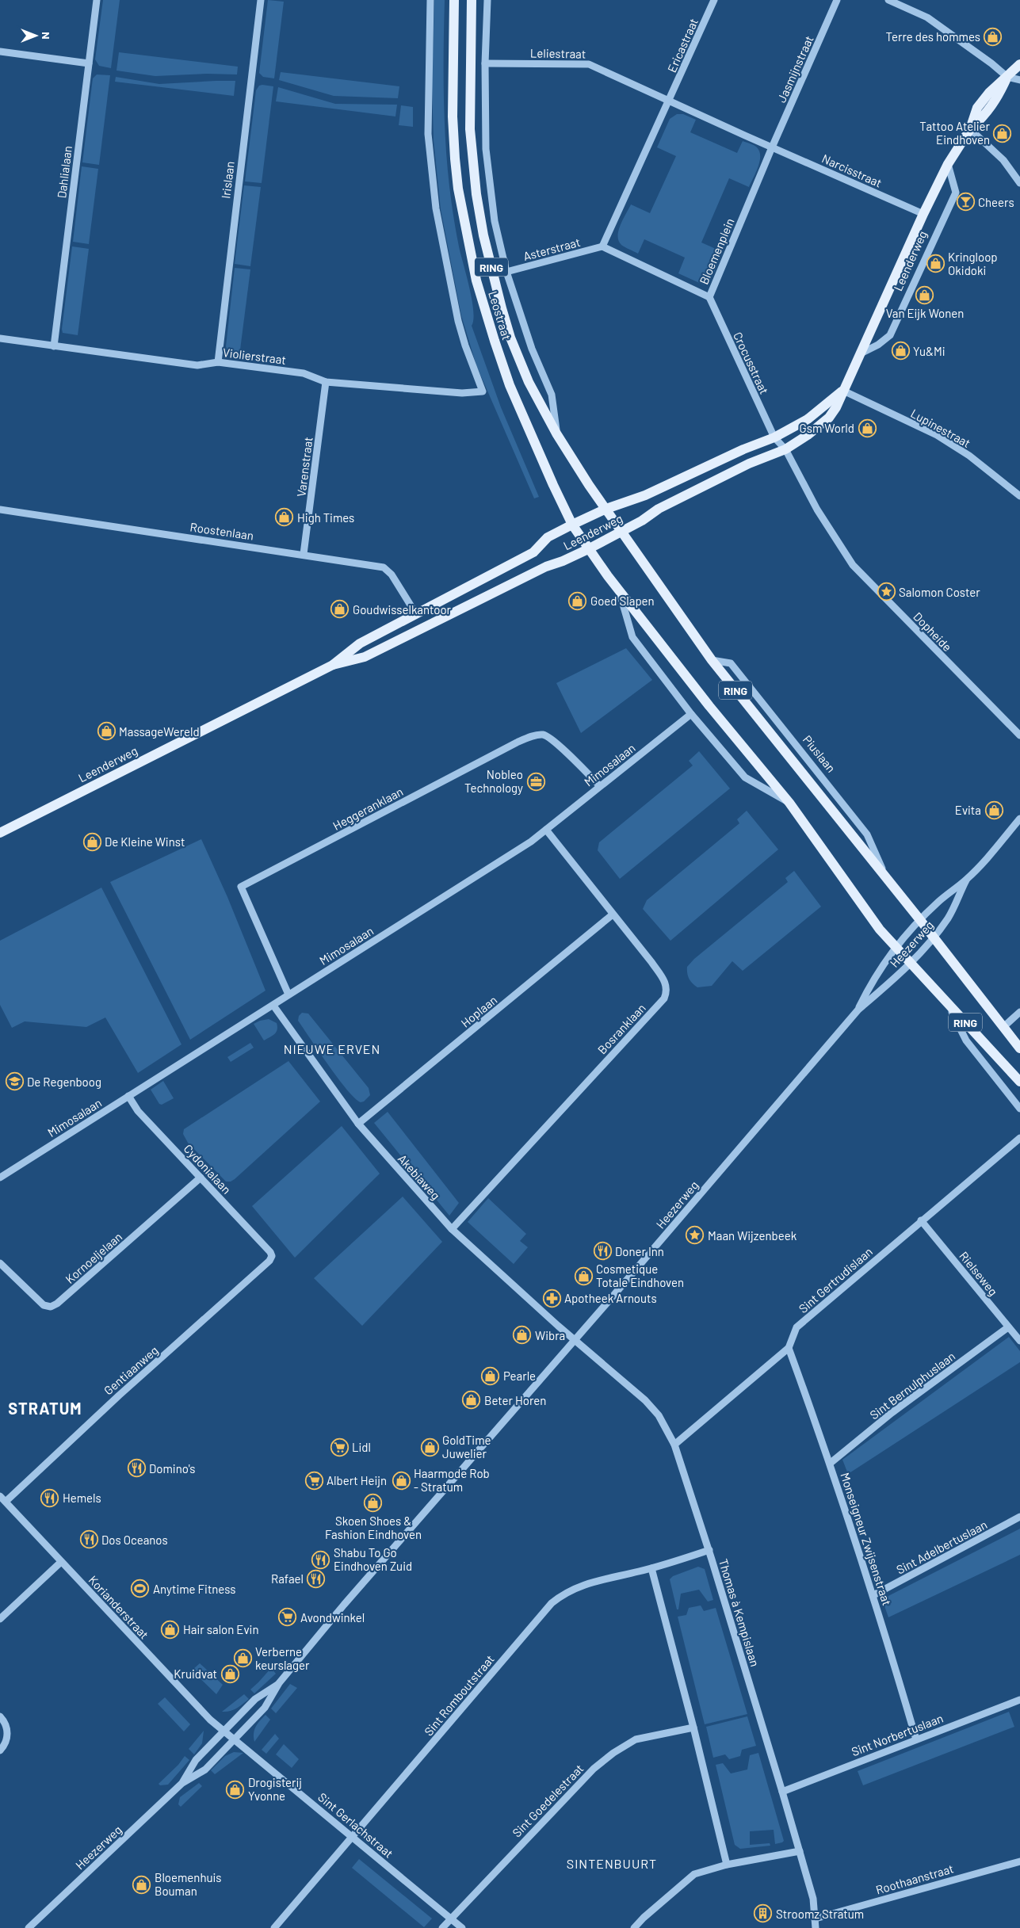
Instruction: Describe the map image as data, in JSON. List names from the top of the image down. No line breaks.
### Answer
{"streets":{"main road":["Leenderweg","RING","Leostraat"],"street":["Ericastraat","Leliestraat","Jasmijnstraat","Narcisstraat","Dahlialaan","Irislaan","Asterstraat","Bloemenplein","Violierstraat","Crocusstraat","Lupinestraat","Varenstraat","Roostenlaan","Dopheide","Mimosalaan","Heggeranklaan","Heezerweg","Hoplaan","Bosranklaan","Cydonialaan","Akebiaweg","Kornoeljelaan","Rielseweg","Sint Gertrudislaan","Gentiaanweg","Sint Bernulphuslaan","Monseigneur Zwijsenstraat","Sint Adelbertuslaan","Korianderstraat","Thomas à Kempislaan","Sint Romboutstraat","Sint Norbertuslaan","Sint Goedelestraat","Sint Gerlachstraat","Roothaanstraat"]},"crossings":[["Ericastraat","Leliestraat"],["Leliestraat","Leostraat"],["Jasmijnstraat","Narcisstraat"],["Jasmijnstraat","Bloemenplein"],["Narcisstraat","Bloemenplein"],["Narcisstraat","Leenderweg"],["Dahlialaan","Violierstraat"],["Irislaan","Violierstraat"],["Asterstraat","Bloemenplein"],["Asterstraat","Leostraat"],["Bloemenplein","Crocusstraat"],["Leenderweg","RING"],["Leenderweg","Leostraat"],["Leenderweg","Crocusstraat"],["Leenderweg","Lupinestraat"],["Leenderweg","Roostenlaan"],["Leenderweg","Dopheide"],["RING","Leostraat"],["RING","Heezerweg"],["Violierstraat","Varenstraat"],["Crocusstraat","Dopheide"],["Varenstraat","Roostenlaan"],["Mimosalaan","Heggeranklaan"],["Mimosalaan","Bosranklaan"],["Mimosalaan","Cydonialaan"],["Mimosalaan","Akebiaweg"],["Heezerweg","Akebiaweg"],["Heezerweg","Korianderstraat"],["Heezerweg","Thomas à Kempislaan"],["Heezerweg","Sint Gerlachstraat"],["Hoplaan","Bosranklaan"],["Hoplaan","Akebiaweg"],["Bosranklaan","Akebiaweg"],["Cydonialaan","Kornoeljelaan"],["Cydonialaan","Gentiaanweg"],["Akebiaweg","Thomas à Kempislaan"],["Rielseweg","Sint Gertrudislaan"],["Rielseweg","Sint Bernulphuslaan"],["Sint Gertrudislaan","Monseigneur Zwijsenstraat"],["Sint Gertrudislaan","Thomas à Kempislaan"],["Gentiaanweg","Korianderstraat"],["Sint Bernulphuslaan","Monseigneur Zwijsenstraat"],["Monseigneur Zwijsenstraat","Sint Adelbertuslaan"],["Monseigneur Zwijsenstraat","Sint Norbertuslaan"],["Korianderstraat","Sint Gerlachstraat"],["Thomas à Kempislaan","Sint Romboutstraat"],["Thomas à Kempislaan","Sint Norbertuslaan"],["Thomas à Kempislaan","Roothaanstraat"],["Sint Romboutstraat","Sint Gerlachstraat"],["Sint Goedelestraat","Sint Gerlachstraat"]],"districts":["NIEUWE ERVEN","STRATUM","SINTENBUURT"],"places":{"shop":["Terre des hommes","Tattoo Atelier Eindhoven","Kringloop Okidoki","Van Eijk Wonen","Yu&Mi","Gsm World","High Times","Goed Slapen","Goudwisselkantoor","MassageWereld","Evita","De Kleine Winst","Cosmetique Totale Eindhoven","Wibra","Pearle","Beter Horen","GoldTime Juwelier","Haarmode Rob - Stratum","Skoen Shoes & Fashion Eindhoven","Hair salon Evin","Verberne keurslager","Kruidvat","Drogisterij Yvonne","Bloemenhuis Bouman"],"bar":["Cheers"],"place":["Salomon Coster","Maan Wijzenbeek"],"office":["Nobleo Technology"],"school or university":["De Regenboog"],"restaurant":["Doner Inn","Domino's","Hemels","Dos Oceanos","Shabu To Go Eindhoven Zuid","Rafael"],"pharmacy":["Apotheek Arnouts"],"supermarket":["Lidl","Albert Heijn","Avondwinkel"],"sports":["Anytime Fitness"],"building":["Stroomz Stratum"]},"north":"right"}
